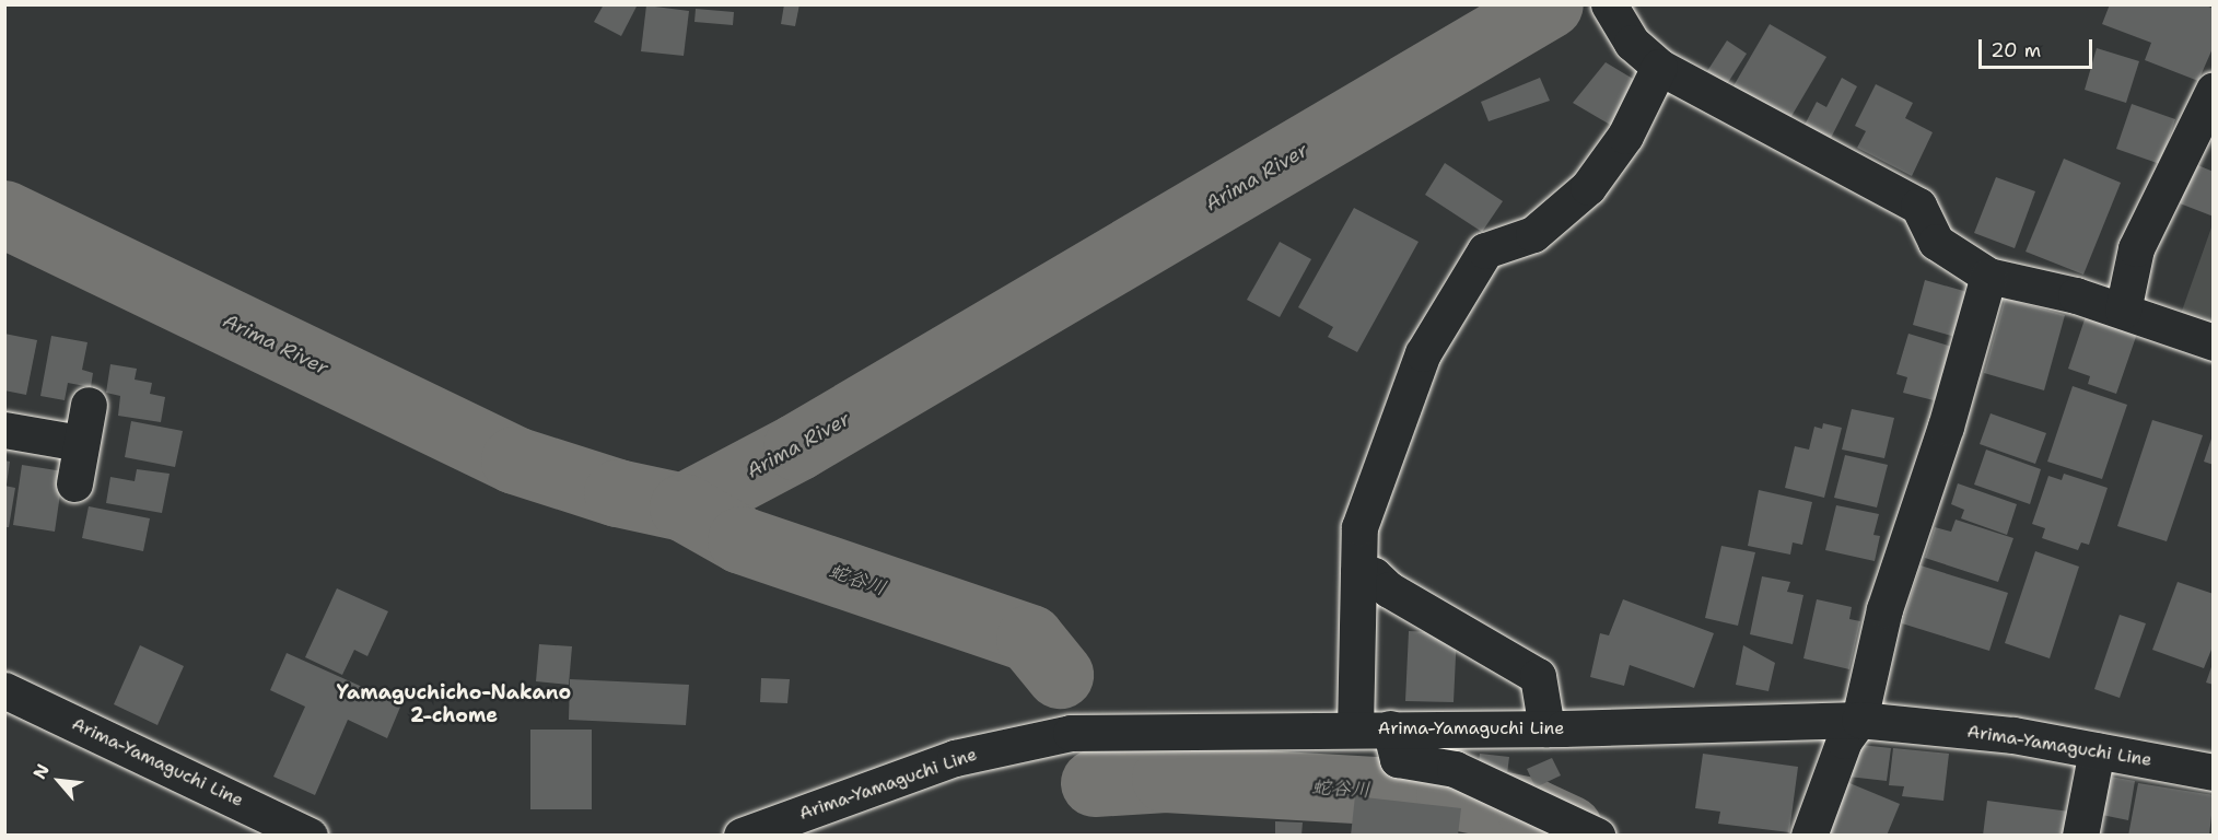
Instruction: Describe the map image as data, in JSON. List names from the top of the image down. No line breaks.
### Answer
{"streets":{"street":["Arima-Yamaguchi Line"]},"districts":["Yamaguchicho-Nakano 2-chome"],"water":["Arima River","蛇谷川"],"scale_bar":"20 m","north":"top left"}
